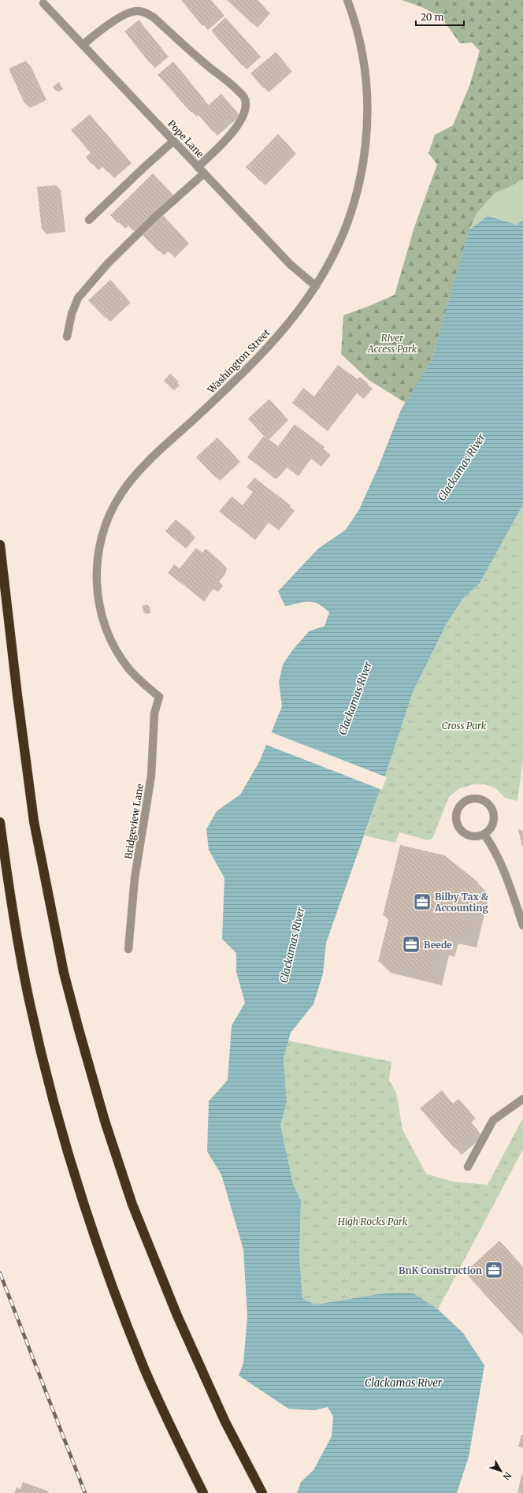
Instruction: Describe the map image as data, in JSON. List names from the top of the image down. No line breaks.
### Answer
{"streets":{"street":["Pope Lane","Washington Street","Bridgeview Lane"]},"crossings":[["Pope Lane","Washington Street"],["Washington Street","Bridgeview Lane"]],"water":["Clackamas River"],"parks":["River Access Park","Cross Park","High Rocks Park"],"places":{"office":["Bilby Tax & Accounting","Beede","BnK Construction"]},"scale_bar":"20 m","north":"bottom right"}
